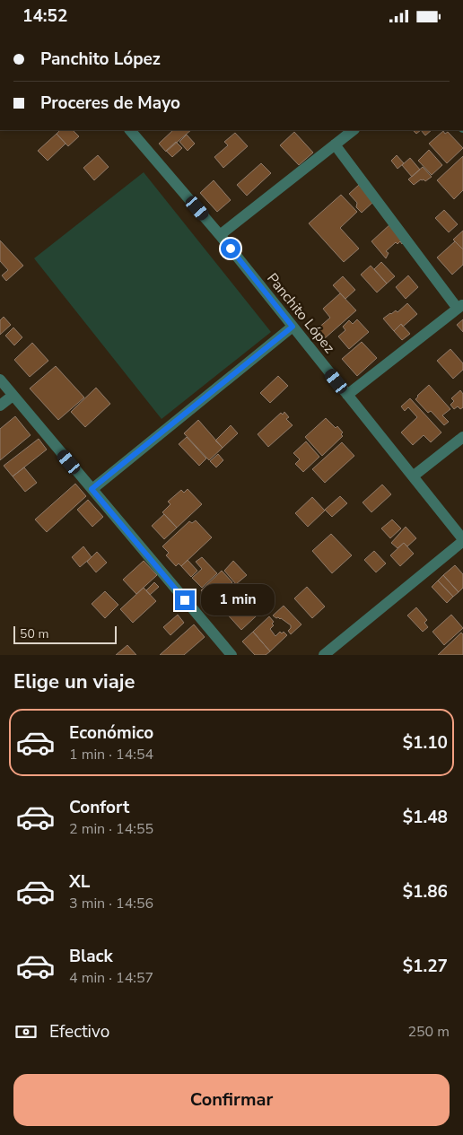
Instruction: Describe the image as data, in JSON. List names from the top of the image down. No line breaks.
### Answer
{"streets":{"street":["Panchito López"]},"scale_bar":"50 m","page":{"status":"14:52","banner":["Panchito López","Proceres de Mayo"],"bubble":"1 min","scale":"50 m","heading":"Elige un viaje","list":[{"name":"Económico","note":"1 min · 14:54","value":"$1.10"},{"name":"Confort","note":"2 min · 14:55","value":"$1.48"},{"name":"XL","note":"3 min · 14:56","value":"$1.86"},{"name":"Black","note":"4 min · 14:57","value":"$1.27"}],"pay":["Efectivo","250 m"],"buttons":"Confirmar"}}
